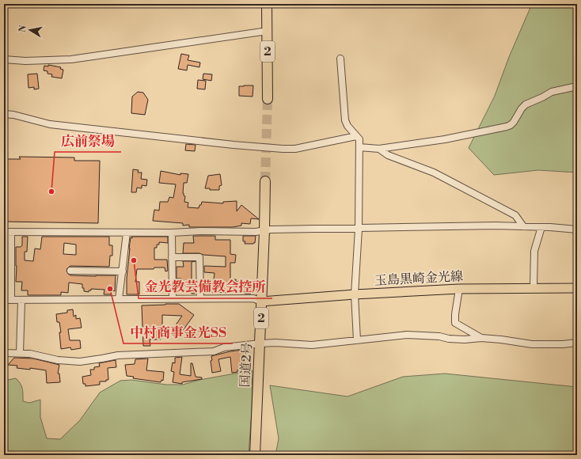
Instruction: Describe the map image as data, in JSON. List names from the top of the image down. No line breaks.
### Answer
{"streets":{"highway":["2","国道2号"],"main road":["玉島黒崎金光線"]},"crossings":[["玉島黒崎金光線","国道2号"]],"places":["広前祭場","金光教芸備教会控所","中村商事金光SS"],"north":"left"}
